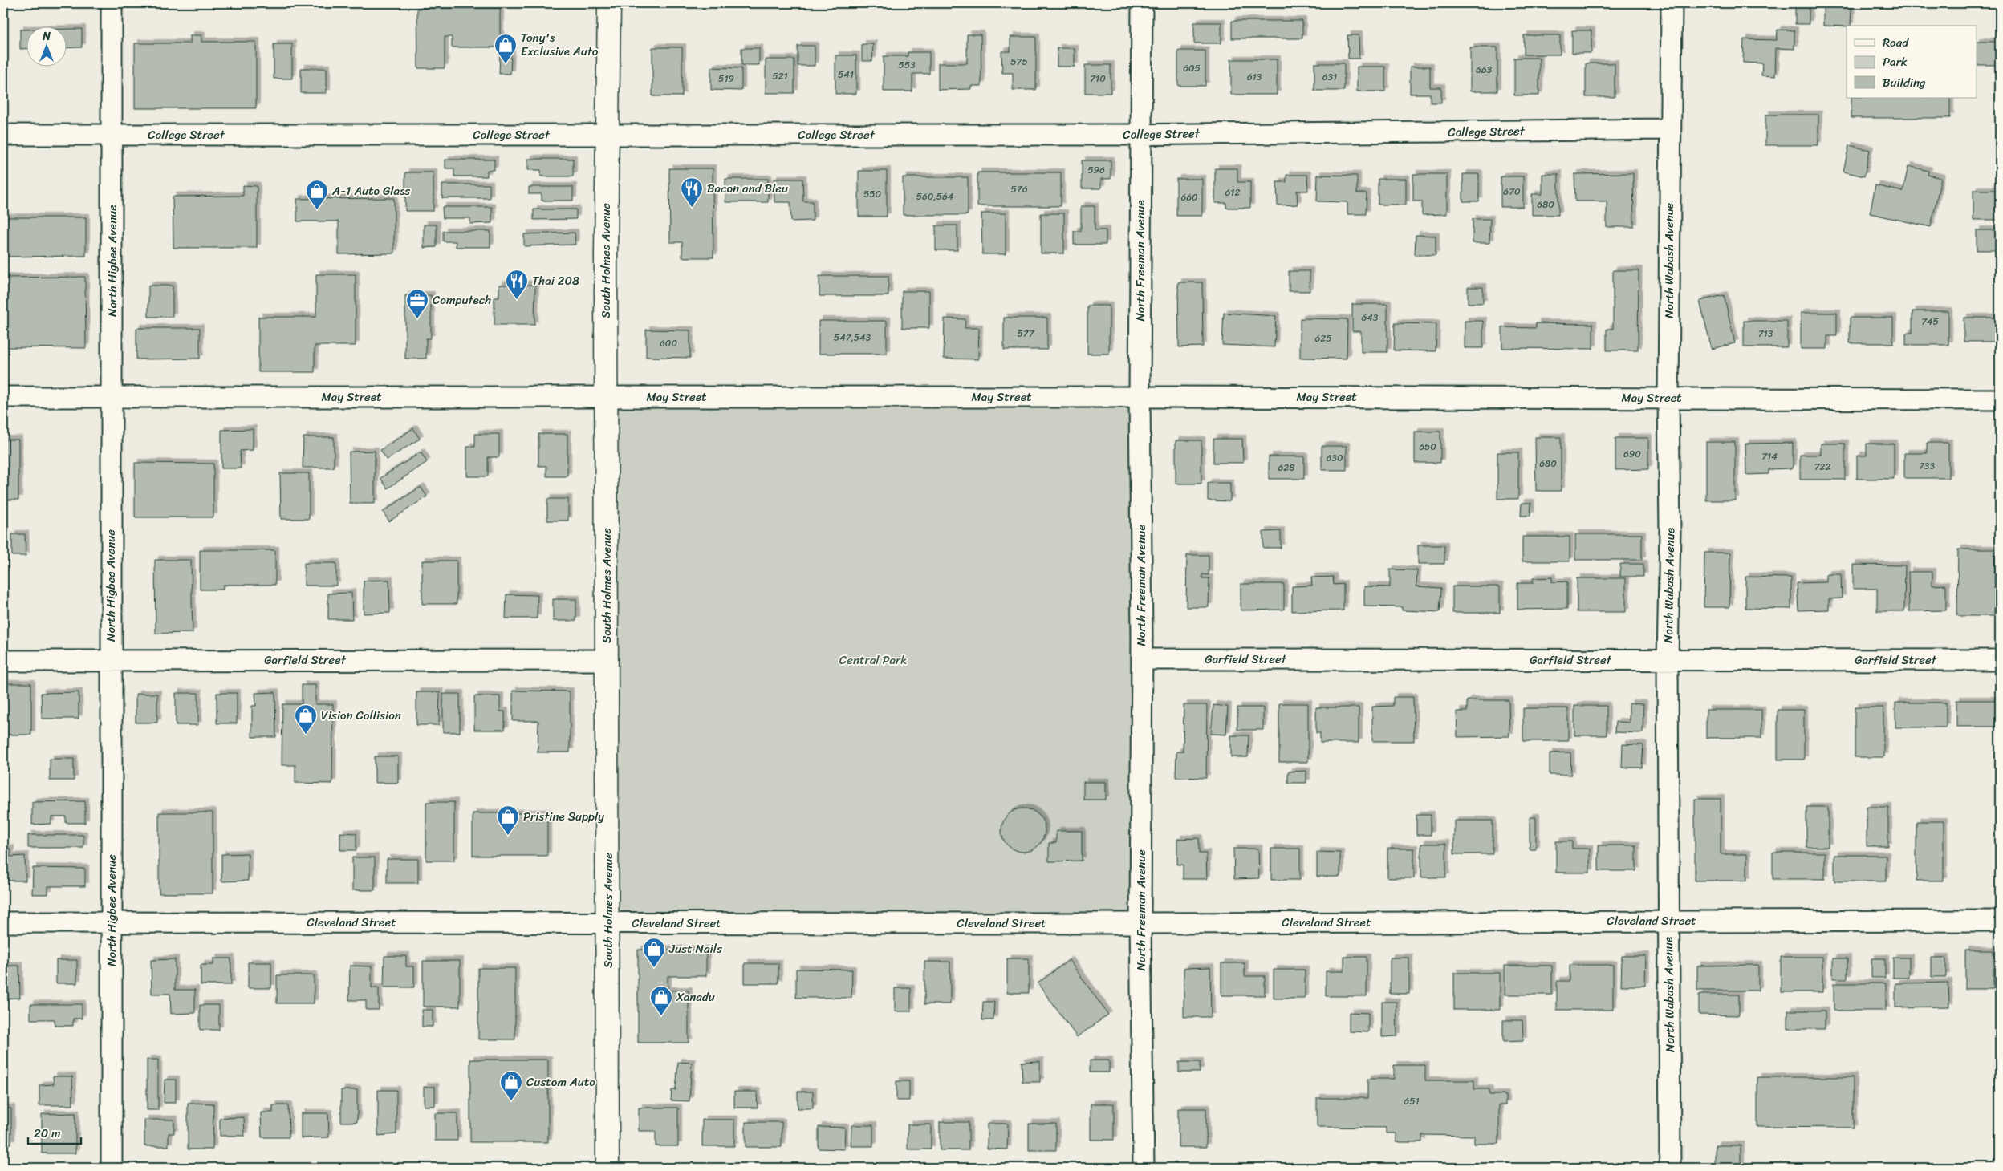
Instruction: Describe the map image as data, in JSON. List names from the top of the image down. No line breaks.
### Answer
{"streets":{"main road":["South Holmes Avenue"],"street":["College Street","North Higbee Avenue","North Freeman Avenue","North Wabash Avenue","May Street","Garfield Street","Cleveland Street"]},"crossings":[["College Street","North Higbee Avenue"],["College Street","South Holmes Avenue"],["College Street","North Freeman Avenue"],["College Street","North Wabash Avenue"],["North Higbee Avenue","May Street"],["North Higbee Avenue","Garfield Street"],["North Higbee Avenue","Cleveland Street"],["South Holmes Avenue","May Street"],["South Holmes Avenue","Garfield Street"],["South Holmes Avenue","Cleveland Street"],["North Freeman Avenue","May Street"],["North Freeman Avenue","Garfield Street"],["North Freeman Avenue","Cleveland Street"],["North Wabash Avenue","May Street"],["North Wabash Avenue","Garfield Street"],["North Wabash Avenue","Cleveland Street"]],"parks":["Central Park"],"places":{"shop":["Tony's Exclusive Auto","A-1 Auto Glass","Vision Collision","Pristine Supply","Just Nails","Xanadu","Custom Auto"],"restaurant":["Bacon and Bleu","Thai 208"],"office":["Computech"]},"house_numbers":["575","553","605","663","541","521","613","631","519","710","596","576","670","612","550","560,564","660","680","643","745","577","713","547,543","625","600","650","690","714","630","680","733","722","628","651"],"legend":["Road","Park","Building"],"scale_bar":"20 m","north":"top"}
